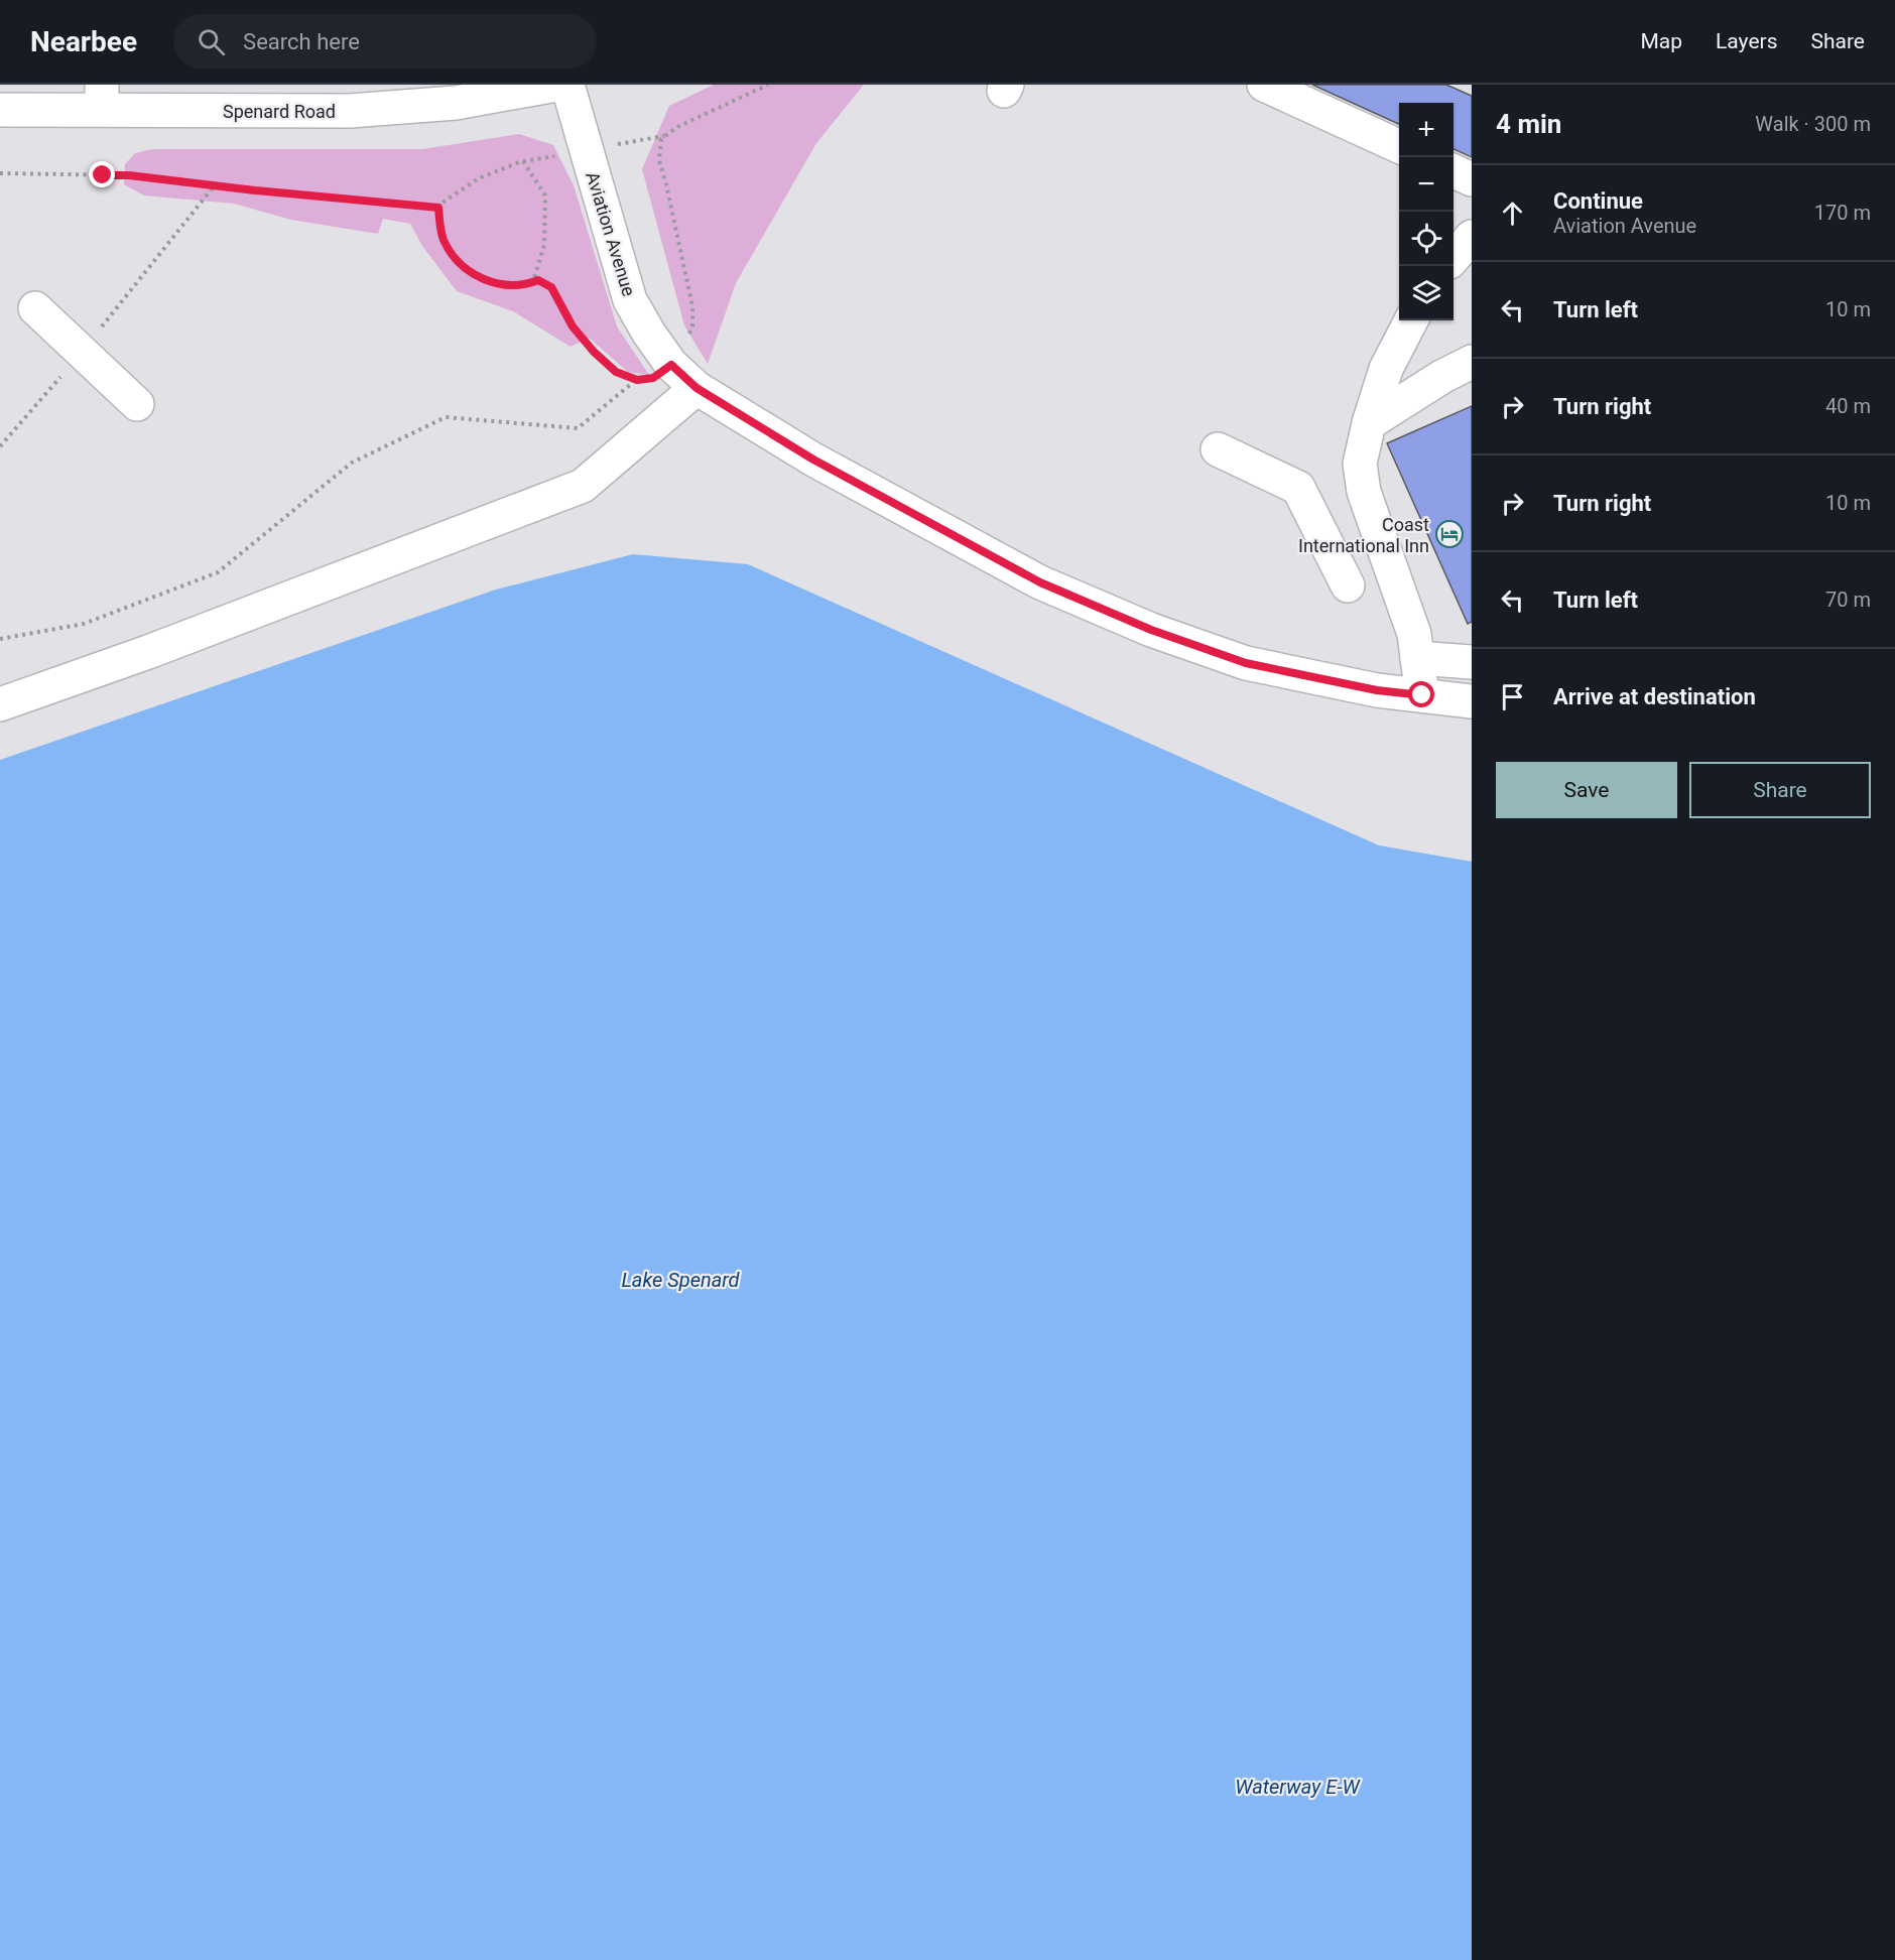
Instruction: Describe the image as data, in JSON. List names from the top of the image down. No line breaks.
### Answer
{"streets":{"street":["Spenard Road","Aviation Avenue"]},"water":["Lake Spenard","Waterway E-W"],"places":{"hotel":["Coast International Inn"]},"page":{"header":"Nearbee","search":"Search here","nav":["Map","Layers","Share"],"heading":["4 min","Walk · 300 m"],"map_buttons":["+","−"],"list":[["Continue","Aviation Avenue","170 m"],["Turn left","10 m"],["Turn right","40 m"],["Turn right","10 m"],["Turn left","70 m"],"Arrive at destination"],"buttons":["Save","Share"]}}
